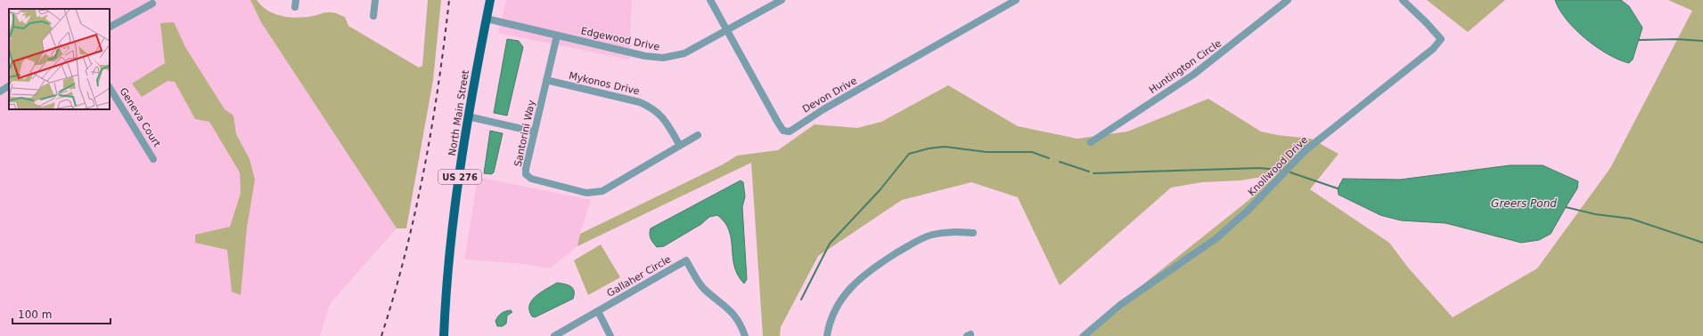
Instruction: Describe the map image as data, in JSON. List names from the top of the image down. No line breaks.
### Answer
{"streets":{"main road":["North Main Street","US 276"],"street":["Edgewood Drive","Huntington Circle","Mykonos Drive","Devon Drive","Geneva Court","Santorini Way","Knollwood Drive","Gallaher Circle"]},"crossings":[["Edgewood Drive","Devon Drive"],["Edgewood Drive","North Main Street"],["Edgewood Drive","Santorini Way"],["Mykonos Drive","Santorini Way"]],"water":["Greers Pond"],"scale_bar":"100 m"}
